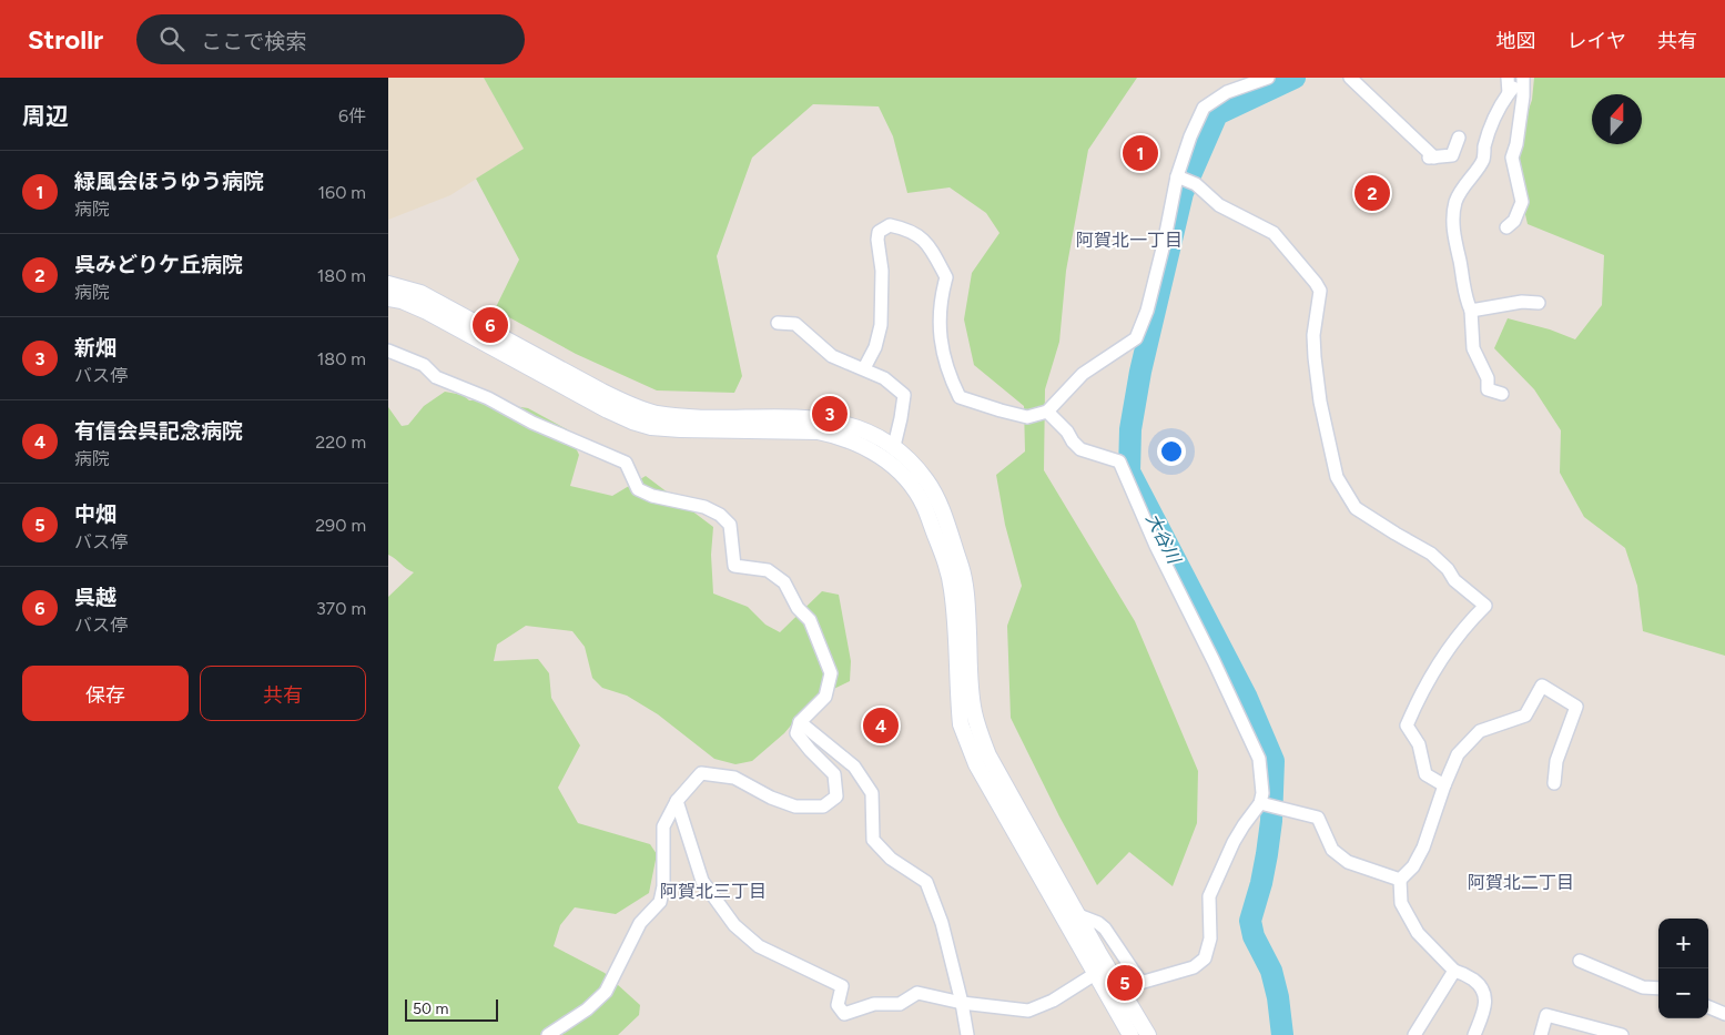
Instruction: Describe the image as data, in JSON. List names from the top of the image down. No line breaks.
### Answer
{"districts":["阿賀北一丁目","阿賀北二丁目","阿賀北三丁目"],"water":["大谷川"],"scale_bar":"50 m","north":"top","page":{"header":"Strollr","search":"ここで検索","nav":["地図","レイヤ","共有"],"heading":["周辺","6件"],"pins":["1","2","6","3","4","5"],"list":[{"mark":"1","name":"緑風会ほうゆう病院","note":"病院","value":"160 m"},{"mark":"2","name":"呉みどりケ丘病院","note":"病院","value":"180 m"},{"mark":"3","name":"新畑","note":"バス停","value":"180 m"},{"mark":"4","name":"有信会呉記念病院","note":"病院","value":"220 m"},{"mark":"5","name":"中畑","note":"バス停","value":"290 m"},{"mark":"6","name":"呉越","note":"バス停","value":"370 m"}],"buttons":["保存","共有"],"map_buttons":["+","−"],"scale":"50 m"}}
